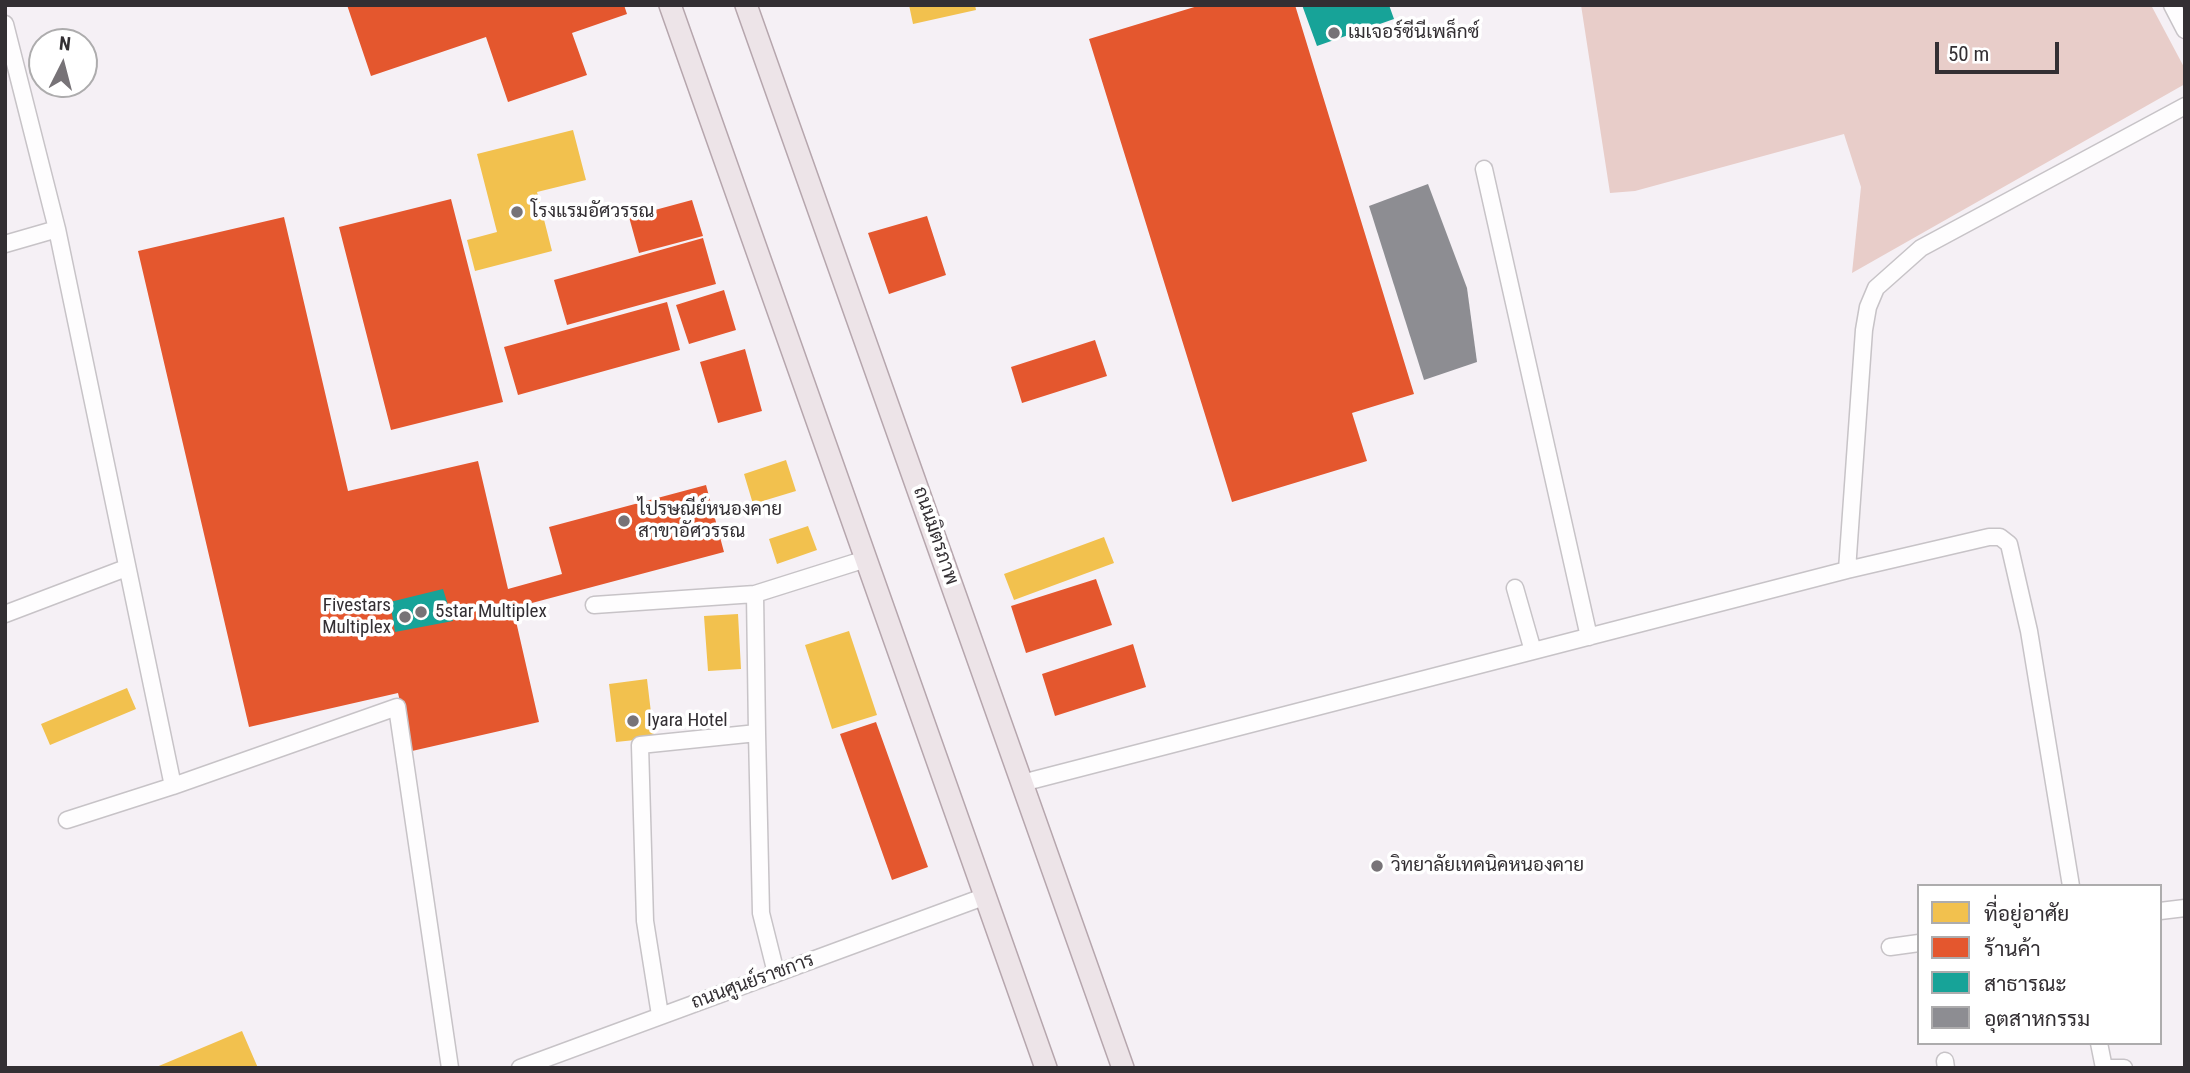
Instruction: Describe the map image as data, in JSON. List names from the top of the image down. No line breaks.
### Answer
{"streets":{"main road":["ถนนมิตรภาพ"],"street":["ถนนศูนย์ราชการ"]},"places":["เมเจอร์ซีนีเพล็กซ์","โรงแรมอัศวรรณ","ไปรษณีย์หนองคาย สาขาอัศวรรณ","5star Multiplex","Fivestars Multiplex","Iyara Hotel","วิทยาลัยเทคนิคหนองคาย"],"legend":["ที่อยู่อาศัย","ร้านค้า","สาธารณะ","อุตสาหกรรม"],"scale_bar":"50 m","north":"top"}
